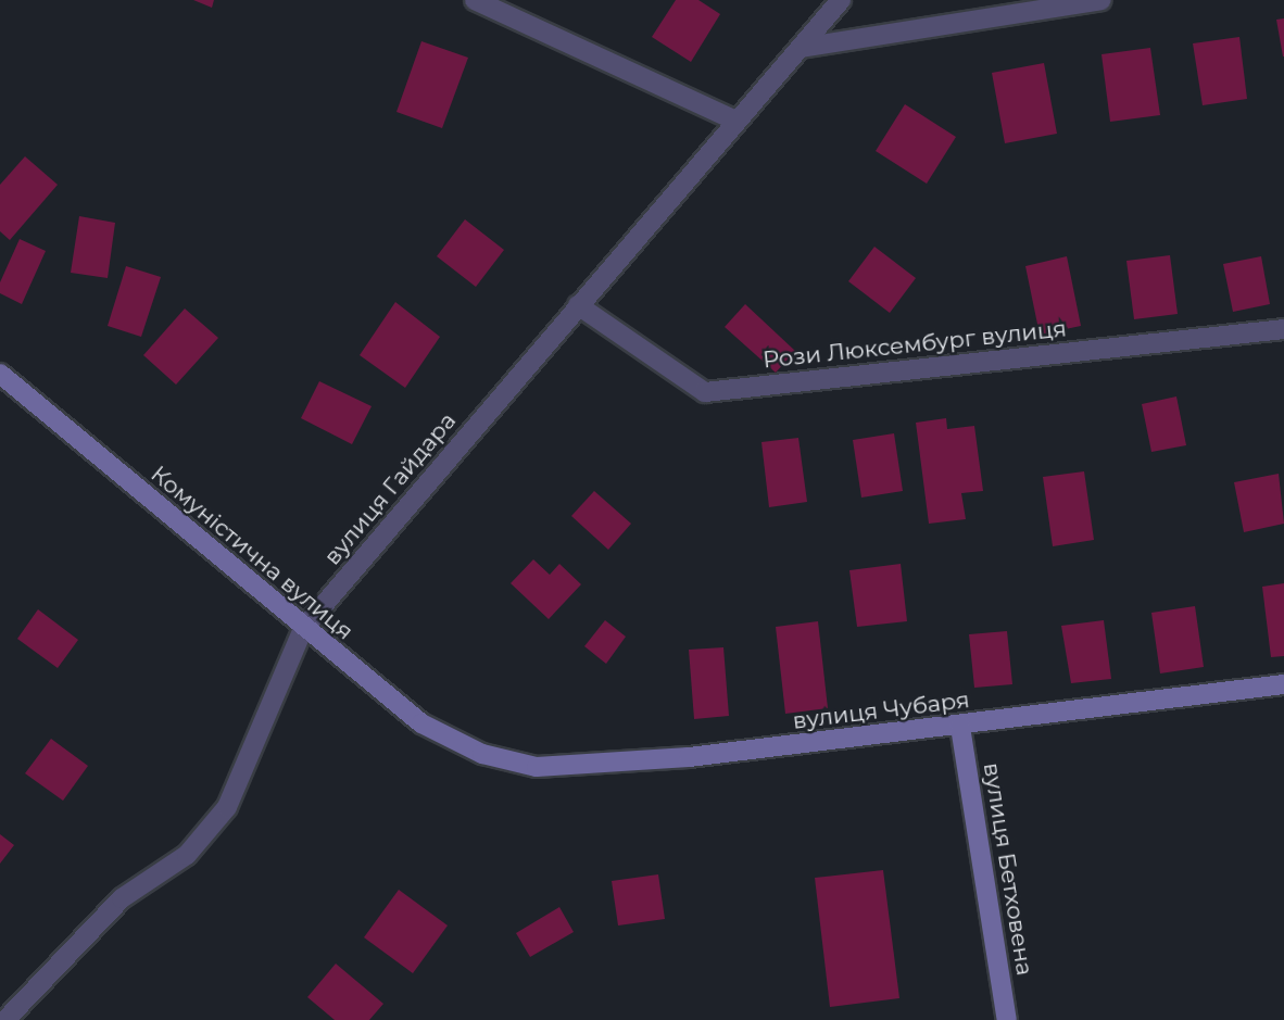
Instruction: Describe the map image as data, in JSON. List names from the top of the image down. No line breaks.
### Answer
{"streets":{"street":["Рози Люксембург вулиця","вулиця Гайдара","Комуністична вулиця","вулиця Чубаря","вулиця Бетховена"]},"crossings":[["Рози Люксембург вулиця","вулиця Гайдара"],["вулиця Гайдара","Комуністична вулиця"],["Комуністична вулиця","вулиця Чубаря"],["вулиця Чубаря","вулиця Бетховена"]]}
